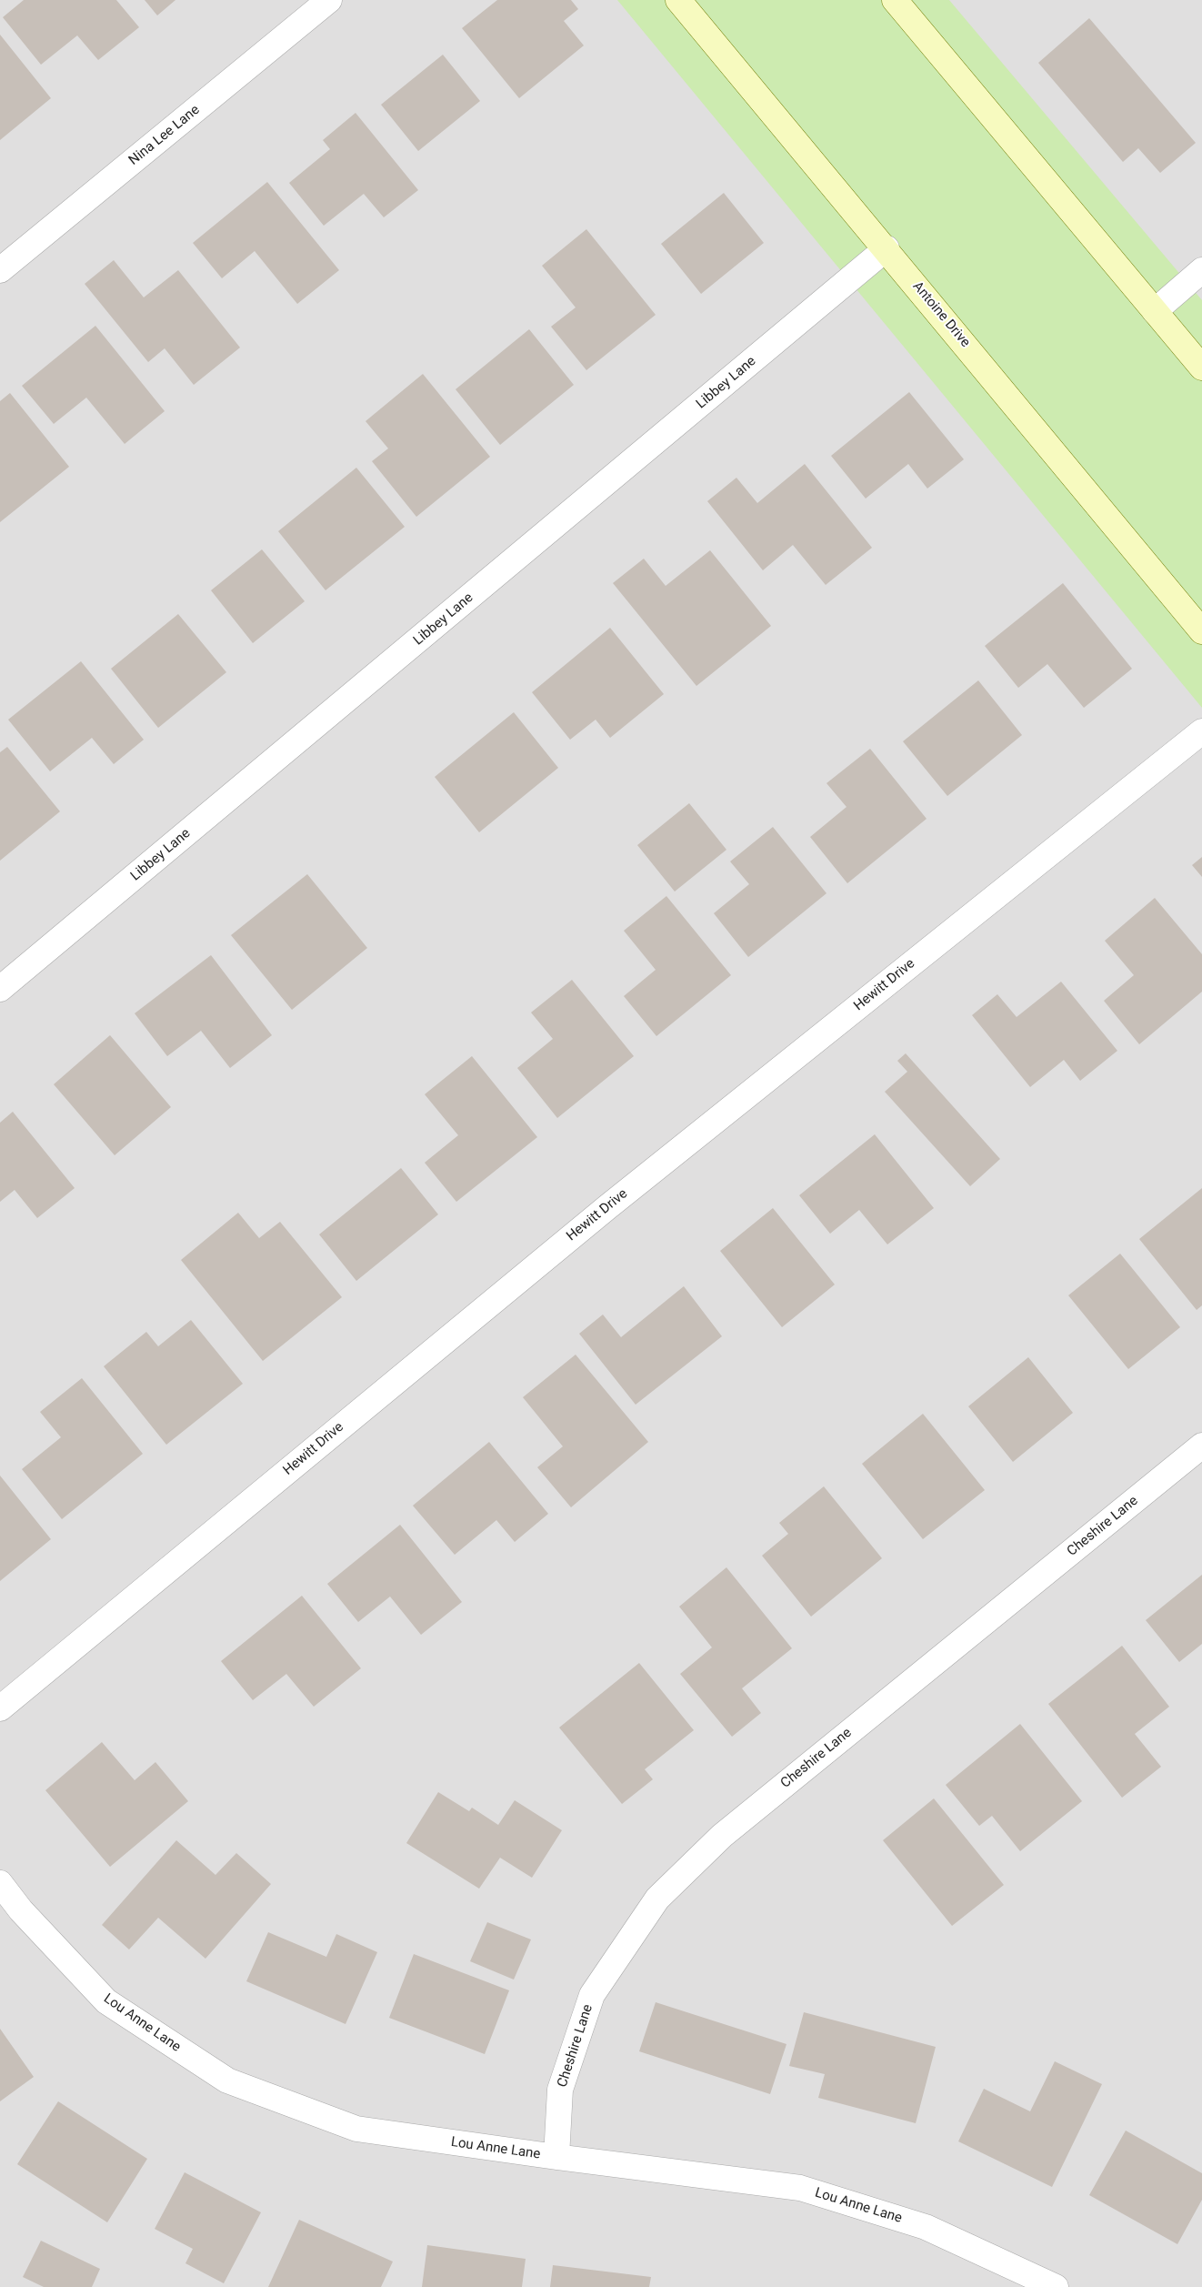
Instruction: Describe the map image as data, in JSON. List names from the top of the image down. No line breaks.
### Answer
{"streets":{"main road":["Antoine Drive"],"street":["Nina Lee Lane","Libbey Lane","Hewitt Drive","Cheshire Lane","Lou Anne Lane"]},"crossings":[["Antoine Drive","Libbey Lane"],["Cheshire Lane","Lou Anne Lane"]]}
